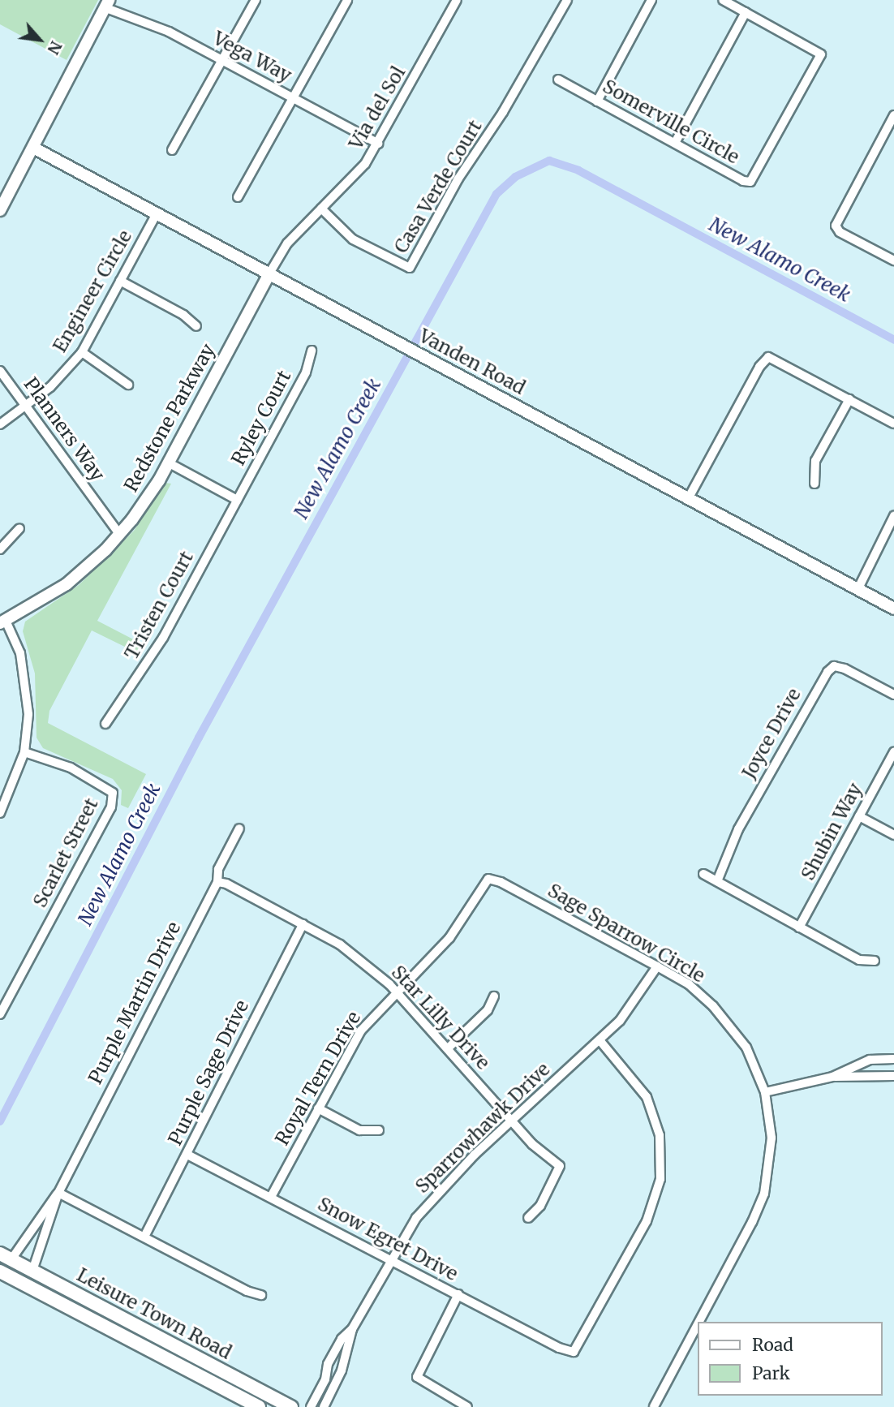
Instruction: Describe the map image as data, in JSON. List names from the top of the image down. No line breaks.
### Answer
{"streets":{"main road":["Leisure Town Road"],"street":["Vega Way","Via del Sol","Somerville Circle","Casa Verde Court","Engineer Circle","Vanden Road","Redstone Parkway","Ryley Court","Planners Way","Tristen Court","Joyce Drive","Shubin Way","Scarlet Street","Sage Sparrow Circle","Purple Martin Drive","Star Lilly Drive","Purple Sage Drive","Royal Tern Drive","Sparrowhawk Drive","Snow Egret Drive"]},"crossings":[["Vega Way","Via del Sol"],["Via del Sol","Casa Verde Court"],["Via del Sol","Vanden Road"],["Via del Sol","Redstone Parkway"],["Engineer Circle","Vanden Road"],["Engineer Circle","Planners Way"],["Vanden Road","Redstone Parkway"],["Redstone Parkway","Planners Way"],["Ryley Court","Tristen Court"],["Sage Sparrow Circle","Royal Tern Drive"],["Sage Sparrow Circle","Sparrowhawk Drive"],["Purple Martin Drive","Star Lilly Drive"],["Purple Martin Drive","Leisure Town Road"],["Star Lilly Drive","Purple Sage Drive"],["Star Lilly Drive","Royal Tern Drive"],["Star Lilly Drive","Sparrowhawk Drive"],["Purple Sage Drive","Snow Egret Drive"],["Royal Tern Drive","Snow Egret Drive"],["Sparrowhawk Drive","Snow Egret Drive"]],"water":["New Alamo Creek"],"legend":["Road","Park"],"north":"bottom right"}
